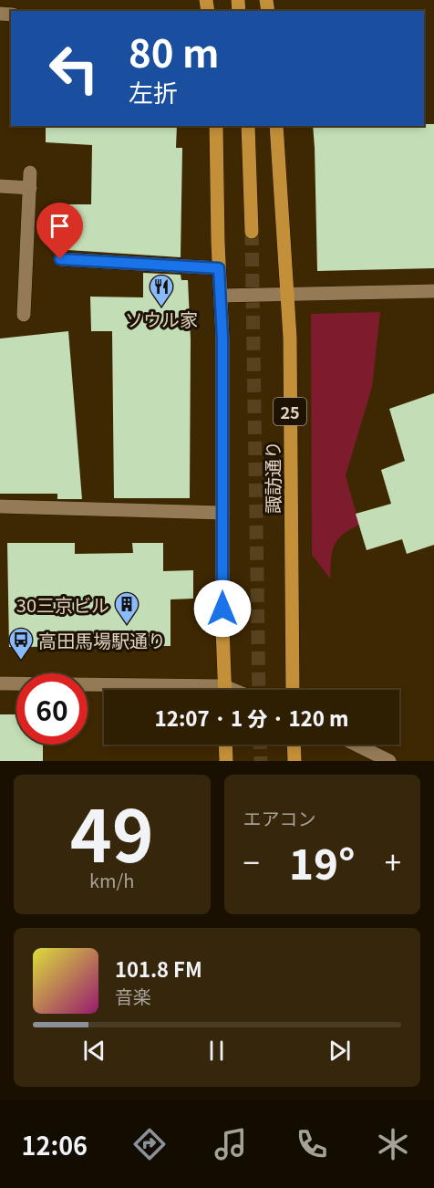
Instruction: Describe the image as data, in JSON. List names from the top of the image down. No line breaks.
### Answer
{"streets":{"main road":["25","諏訪通り"]},"places":{"restaurant":["ソウル家"],"building":["30三京ビル"],"bus stop":["高田馬場駅通り"]},"page":{"turn":["80 m","左折"],"limit":"60","trip":"12:07 · 1 分 · 120 m","tile":[["49","km/h"],"エアコン"],"heat":["−","19°","+"],"song":["101.8 FM","音楽"],"tabs":"12:06"}}
